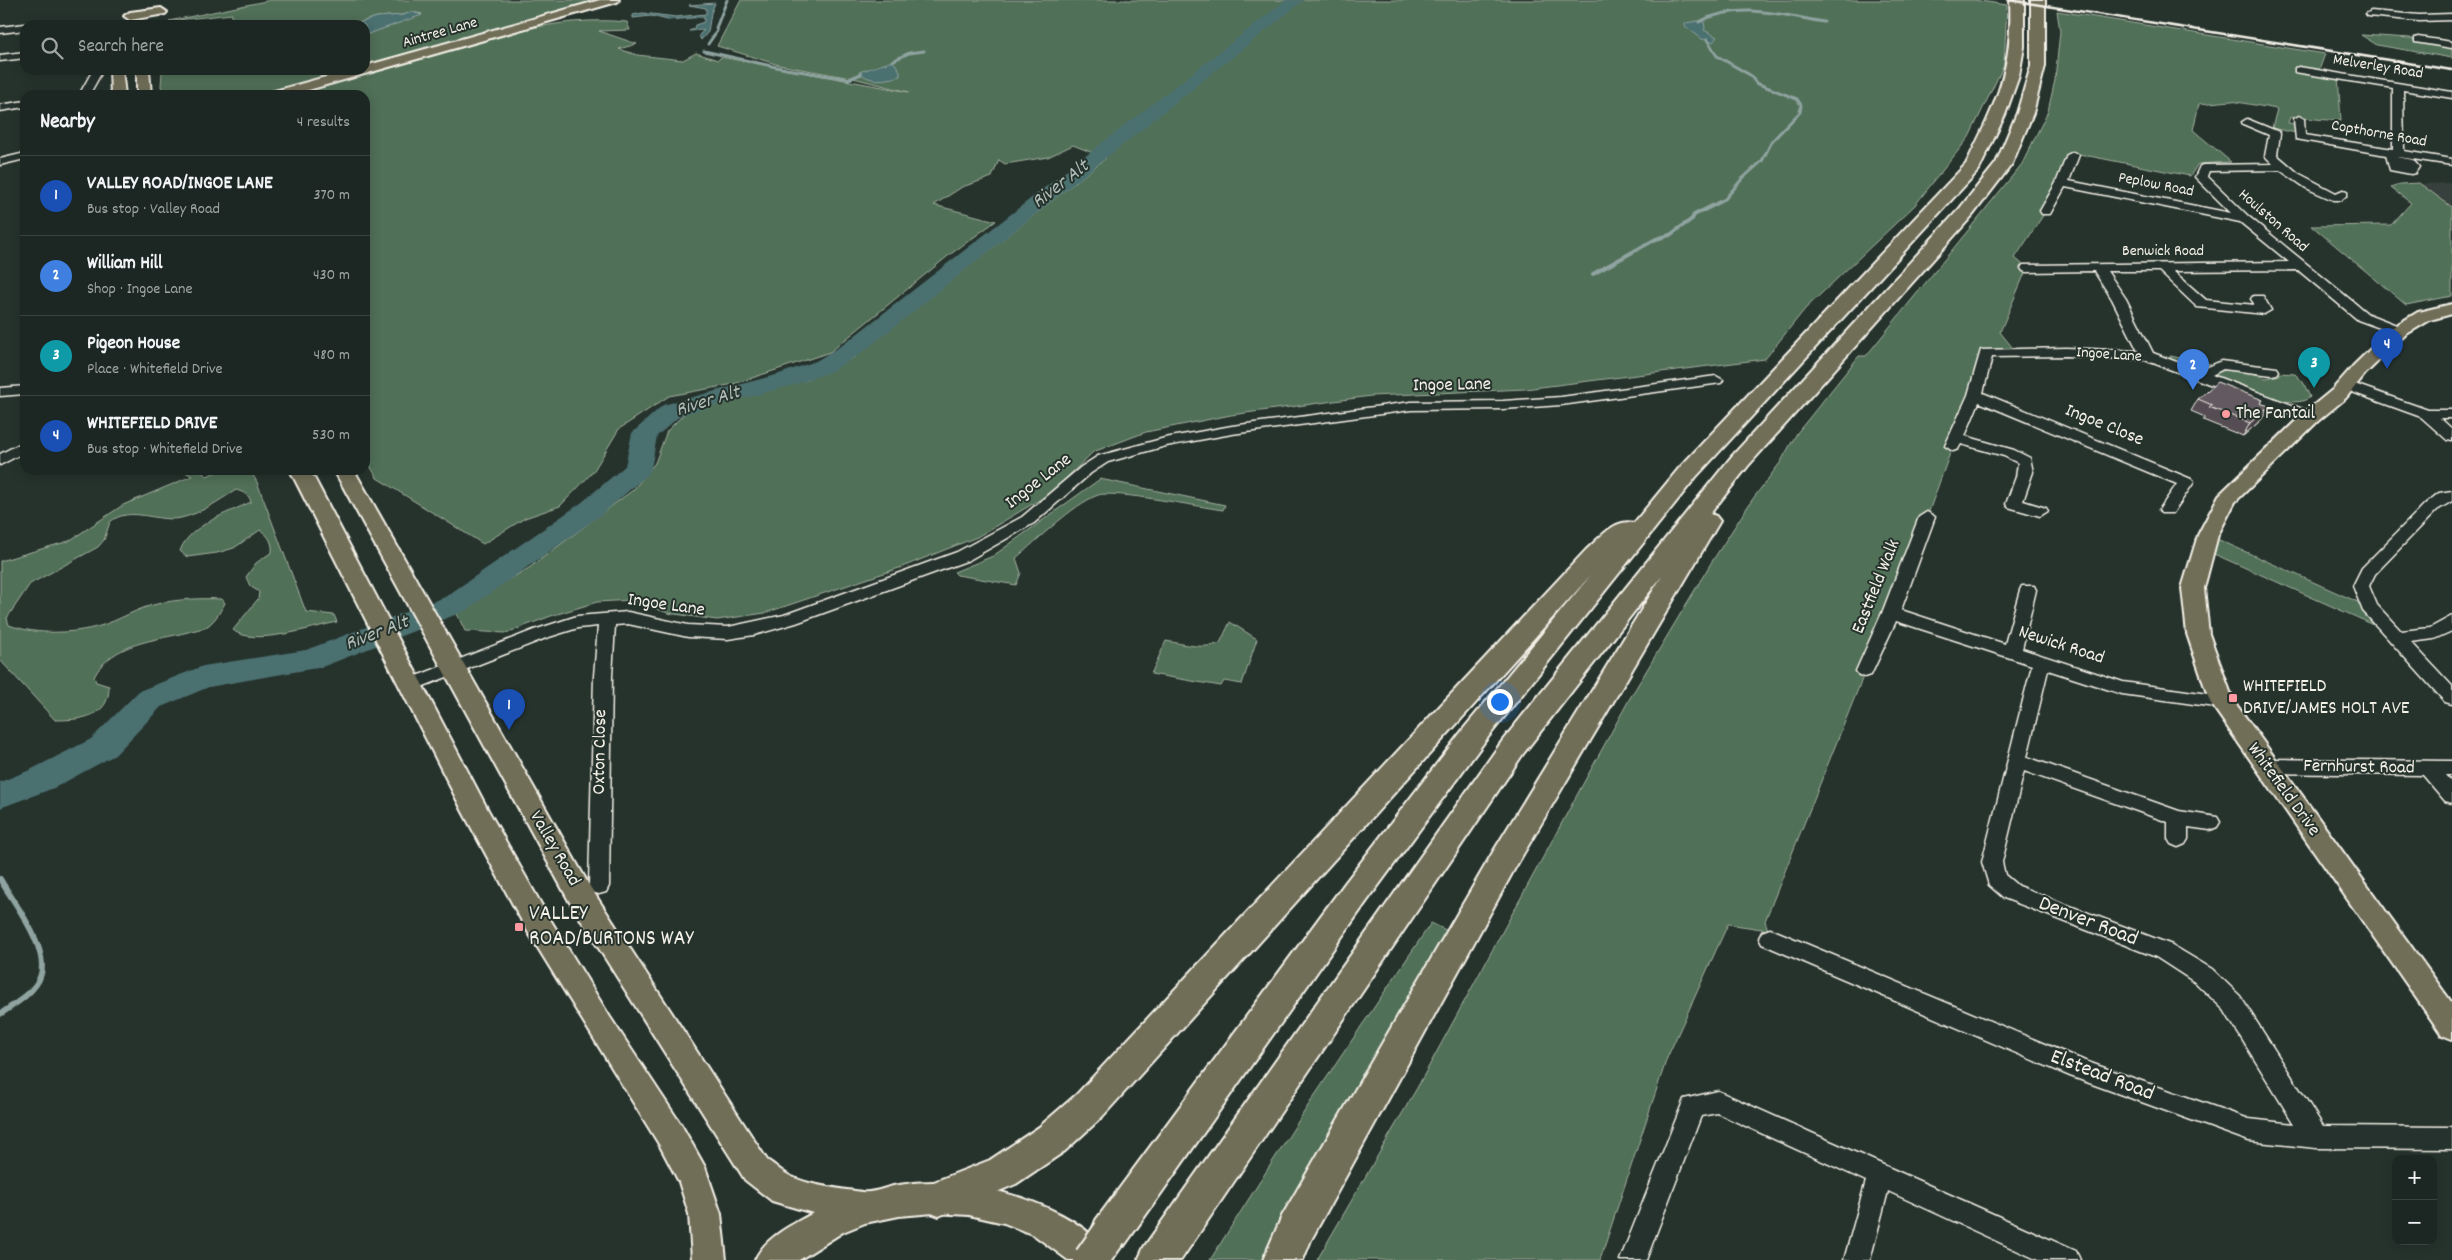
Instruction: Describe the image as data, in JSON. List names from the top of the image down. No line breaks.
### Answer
{"streets":{"main road":["Aintree Lane","Whitefield Drive","Valley Road"],"street":["Melverley Road","Copthorne Road","Peplow Road","Houlston Road","Benwick Road","Ingoe Lane","Ingoe Close","Eastfield Walk","Newick Road","Oxton Close","Fernhurst Road","Denver Road","Elstead Road"]},"crossings":[["Peplow Road","Houlston Road"],["Houlston Road","Benwick Road"],["Houlston Road","Whitefield Drive"],["Ingoe Lane","Ingoe Close"],["Ingoe Lane","Oxton Close"],["Ingoe Lane","Whitefield Drive"],["Ingoe Lane","Valley Road"],["Eastfield Walk","Newick Road"],["Newick Road","Whitefield Drive"],["Newick Road","Denver Road"],["Fernhurst Road","Whitefield Drive"],["Denver Road","Elstead Road"]],"water":["River Alt"],"places":{"other":["The Fantail"],"transit":["WHITEFIELD DRIVE/JAMES HOLT AVE","VALLEY ROAD/BURTONS WAY"]},"page":{"search":"Search here","heading":["Nearby","4 results"],"list":[{"mark":"1","name":"VALLEY ROAD/INGOE LANE","note":"Bus stop · Valley Road","value":"370 m"},{"mark":"2","name":"William Hill","note":"Shop · Ingoe Lane","value":"430 m"},{"mark":"3","name":"Pigeon House","note":"Place · Whitefield Drive","value":"480 m"},{"mark":"4","name":"WHITEFIELD DRIVE","note":"Bus stop · Whitefield Drive","value":"530 m"}],"pins":["4","3","2","1"],"map_buttons":["+","−"]}}
